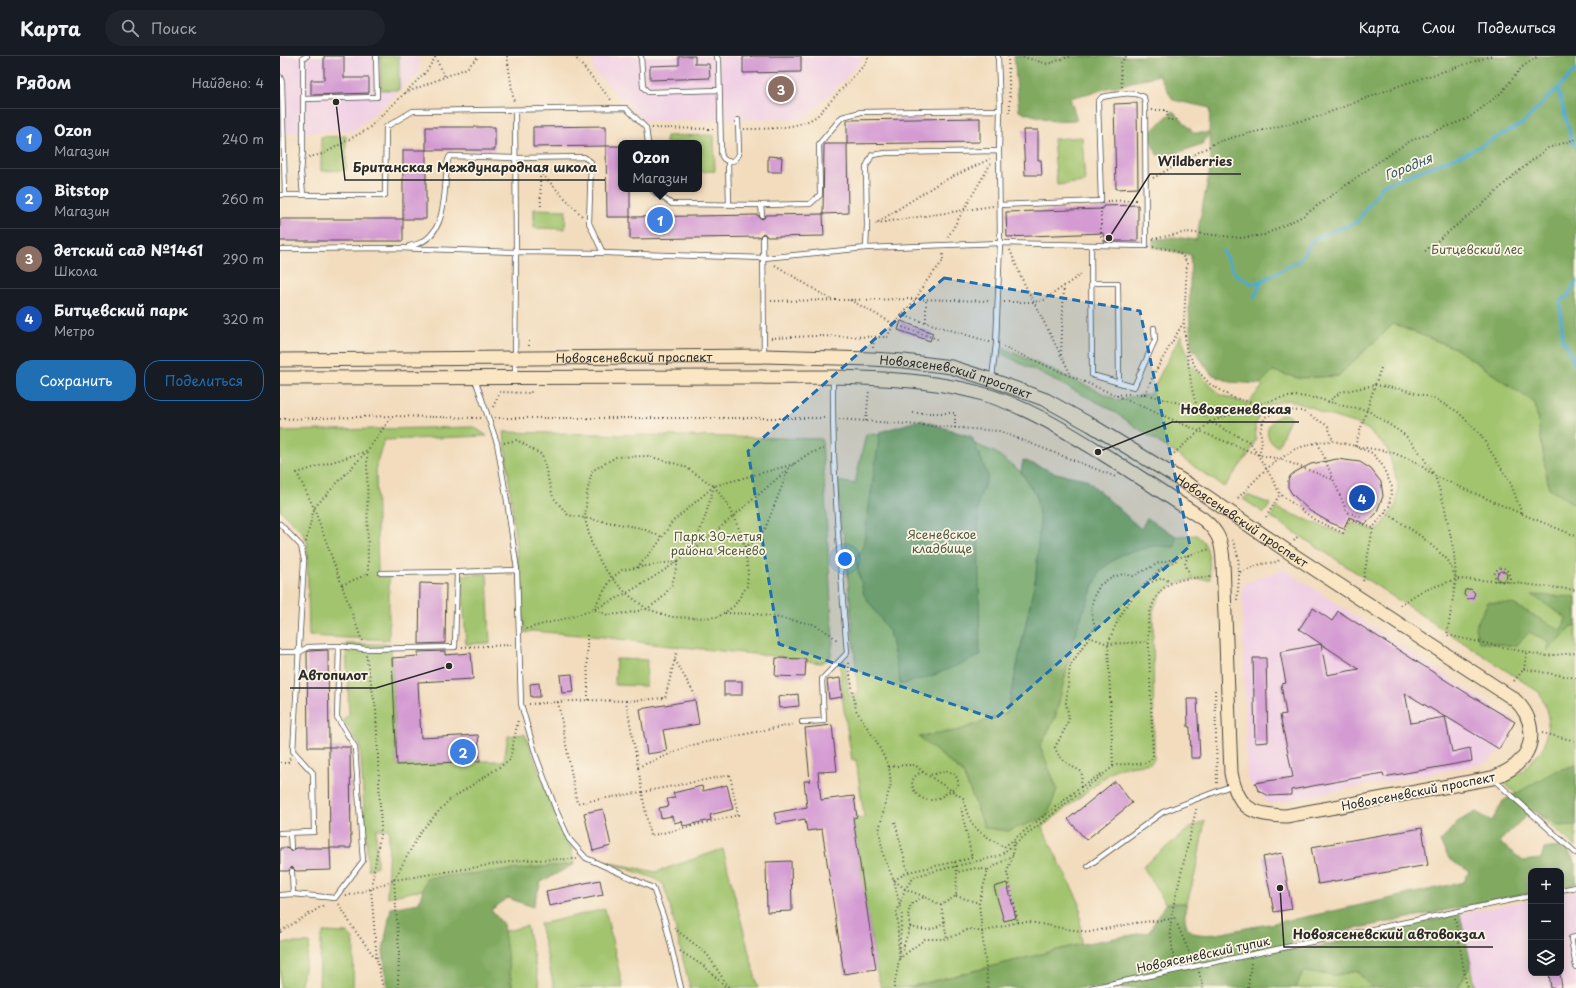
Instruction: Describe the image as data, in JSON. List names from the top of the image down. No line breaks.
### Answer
{"streets":{"street":["Новоясеневский проспект"],"lane":["Новоясеневский тупик"]},"water":["Городня"],"parks":["Битцевский лес","Ясеневское кладбище","Парк 30-летия района Ясенево"],"places":["Британская Международная школа","Wildberries","Новоясеневская","Автопилот","Новоясеневский автовокзал"],"page":{"header":"Карта","search":"Поиск","nav":["Карта","Слои","Поделиться"],"heading":["Рядом","Найдено: 4"],"pins":["3","1","4","2"],"list":[{"mark":"1","name":"Ozon","note":"Магазин","value":"240 m"},{"mark":"2","name":"Bitstop","note":"Магазин","value":"260 m"},{"mark":"3","name":"детский сад №1461","note":"Школа","value":"290 m"},{"mark":"4","name":"Битцевский парк","note":"Метро","value":"320 m"}],"popup":["Ozon","Магазин"],"buttons":["Сохранить","Поделиться"],"map_buttons":["+","−"]}}
